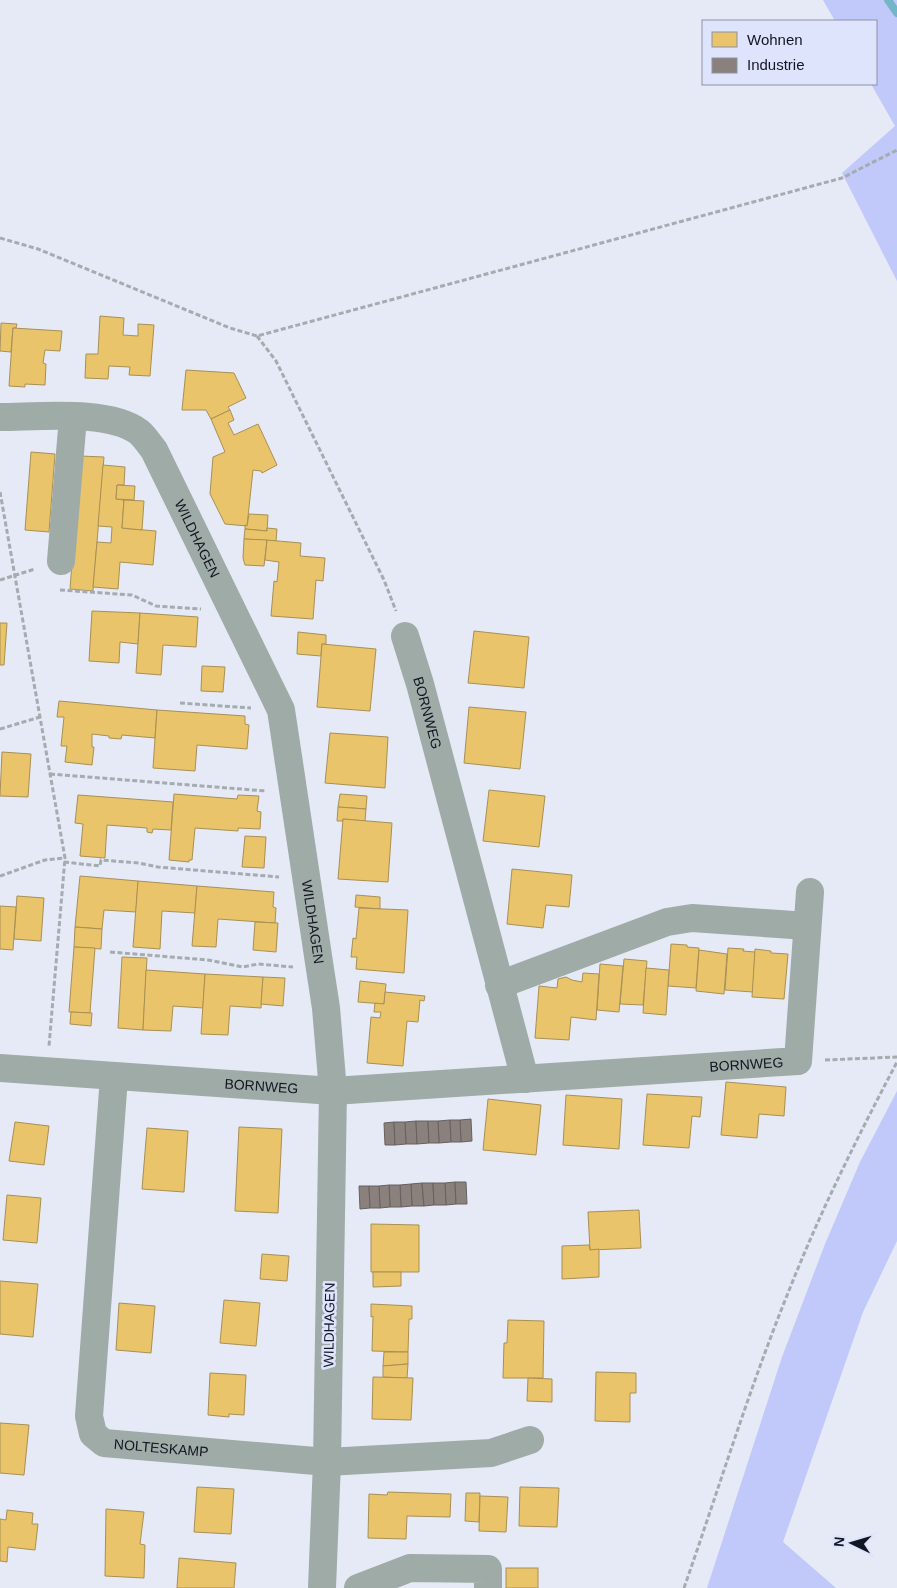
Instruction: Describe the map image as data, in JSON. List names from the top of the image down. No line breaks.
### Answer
{"streets":{"street":["WILDHAGEN","BORNWEG","NOLTESKAMP"]},"crossings":[["WILDHAGEN","BORNWEG"],["WILDHAGEN","NOLTESKAMP"],["BORNWEG","NOLTESKAMP"]],"legend":["Wohnen","Industrie"],"north":"left"}
